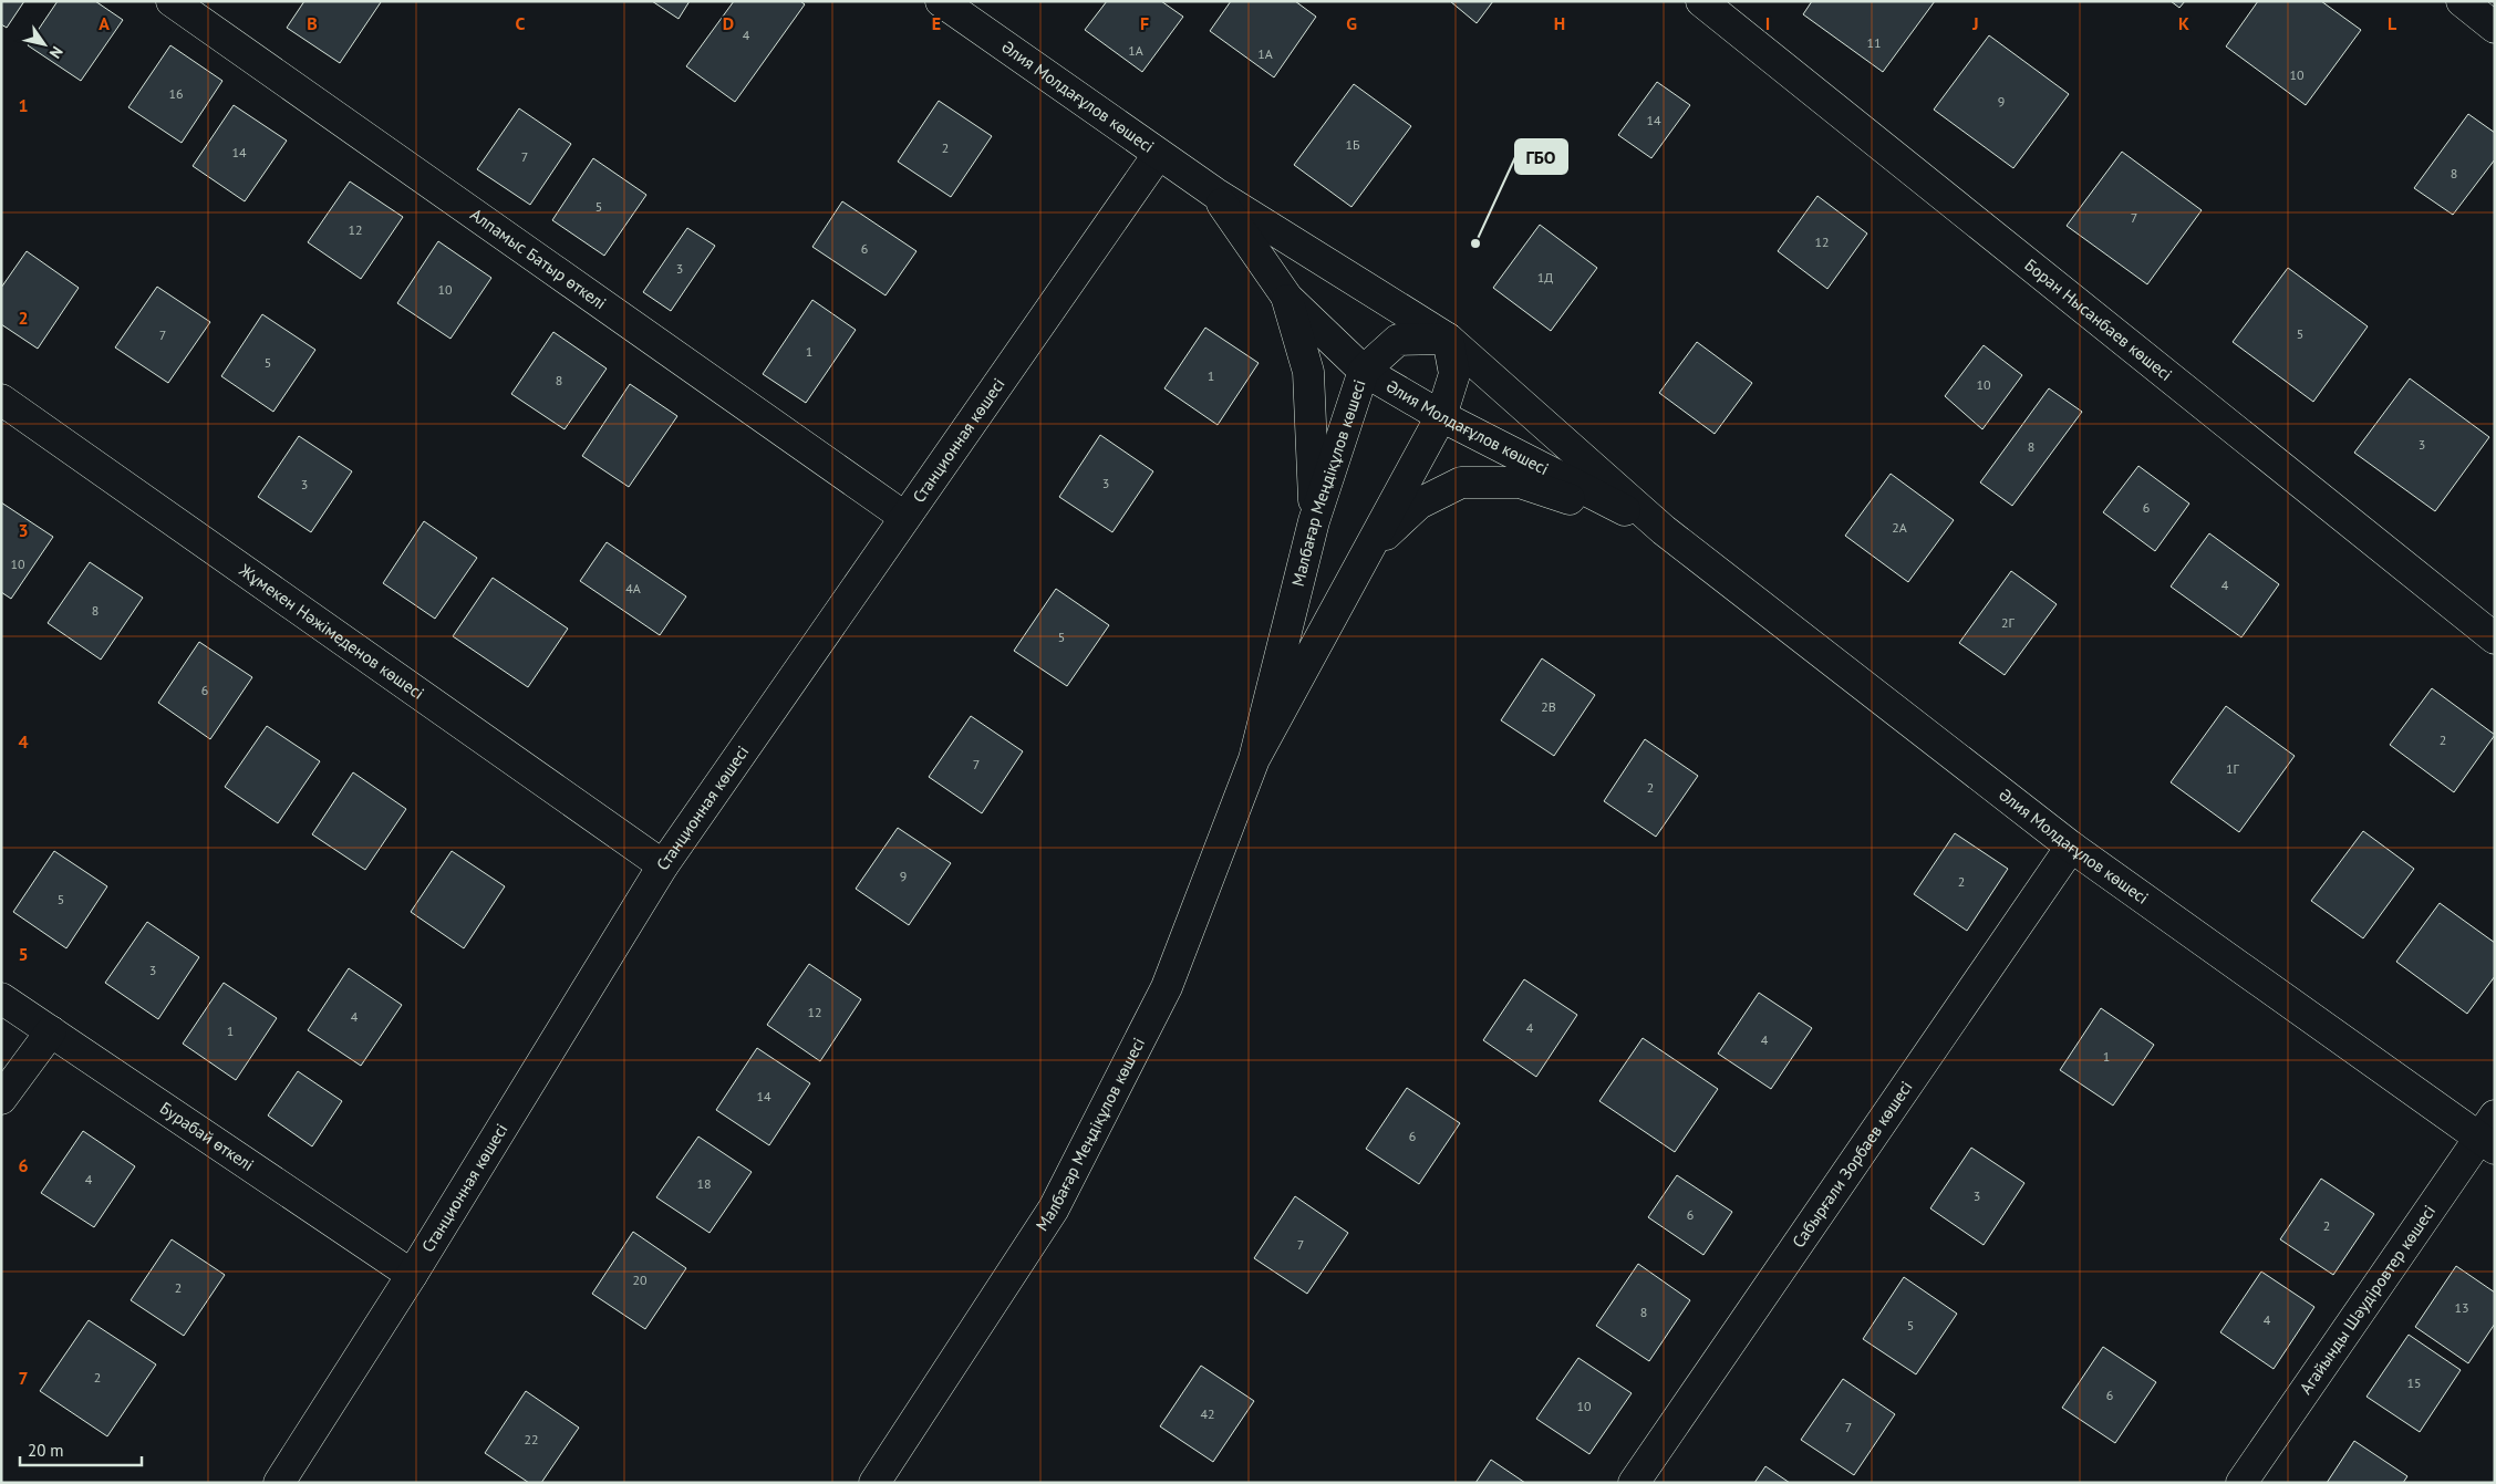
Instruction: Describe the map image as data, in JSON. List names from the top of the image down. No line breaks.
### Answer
{"streets":{"street":["Әлия Молдағұлов көшесі","Алпамыс Батыр өткелі","Боран Нысанбаев көшесі","Станционная көшесі","Малбағар Меңдіқұлов көшесі","Жұмекен Нәжімеденов көшесі","Бурабай өткелі","Сабырғали Зорбаев көшесі","Агайынды Шәудіровтер көшесi"]},"crossings":[["Әлия Молдағұлов көшесі","Станционная көшесі"],["Әлия Молдағұлов көшесі","Малбағар Меңдіқұлов көшесі"],["Әлия Молдағұлов көшесі","Сабырғали Зорбаев көшесі"],["Әлия Молдағұлов көшесі","Агайынды Шәудіровтер көшесi"],["Алпамыс Батыр өткелі","Станционная көшесі"],["Станционная көшесі","Жұмекен Нәжімеденов көшесі"],["Станционная көшесі","Бурабай өткелі"]],"places":["ГБО"],"house_numbers":["4","11","1А","1А","10","16","9","14","1Б","2","14","7","8","5","7","12","12","6","3","1Д","10","5","7","1","5","1","8","10","3","8","3","3","6","2А","10","4","4А","8","2Г","5","6","2В","2","7","1Г","2","9","2","5","3","12","4","4","1","4","1","14","6","4","18","3","6","2","7","20","2","13","8","4","5","2","15","6","10","42","7","22"],"scale_bar":"20 m","north":"bottom right","grid":{"columns":["A","B","C","D","E","F","G","H","I","J","K","L"],"rows":["1","2","3","4","5","6","7"]}}
